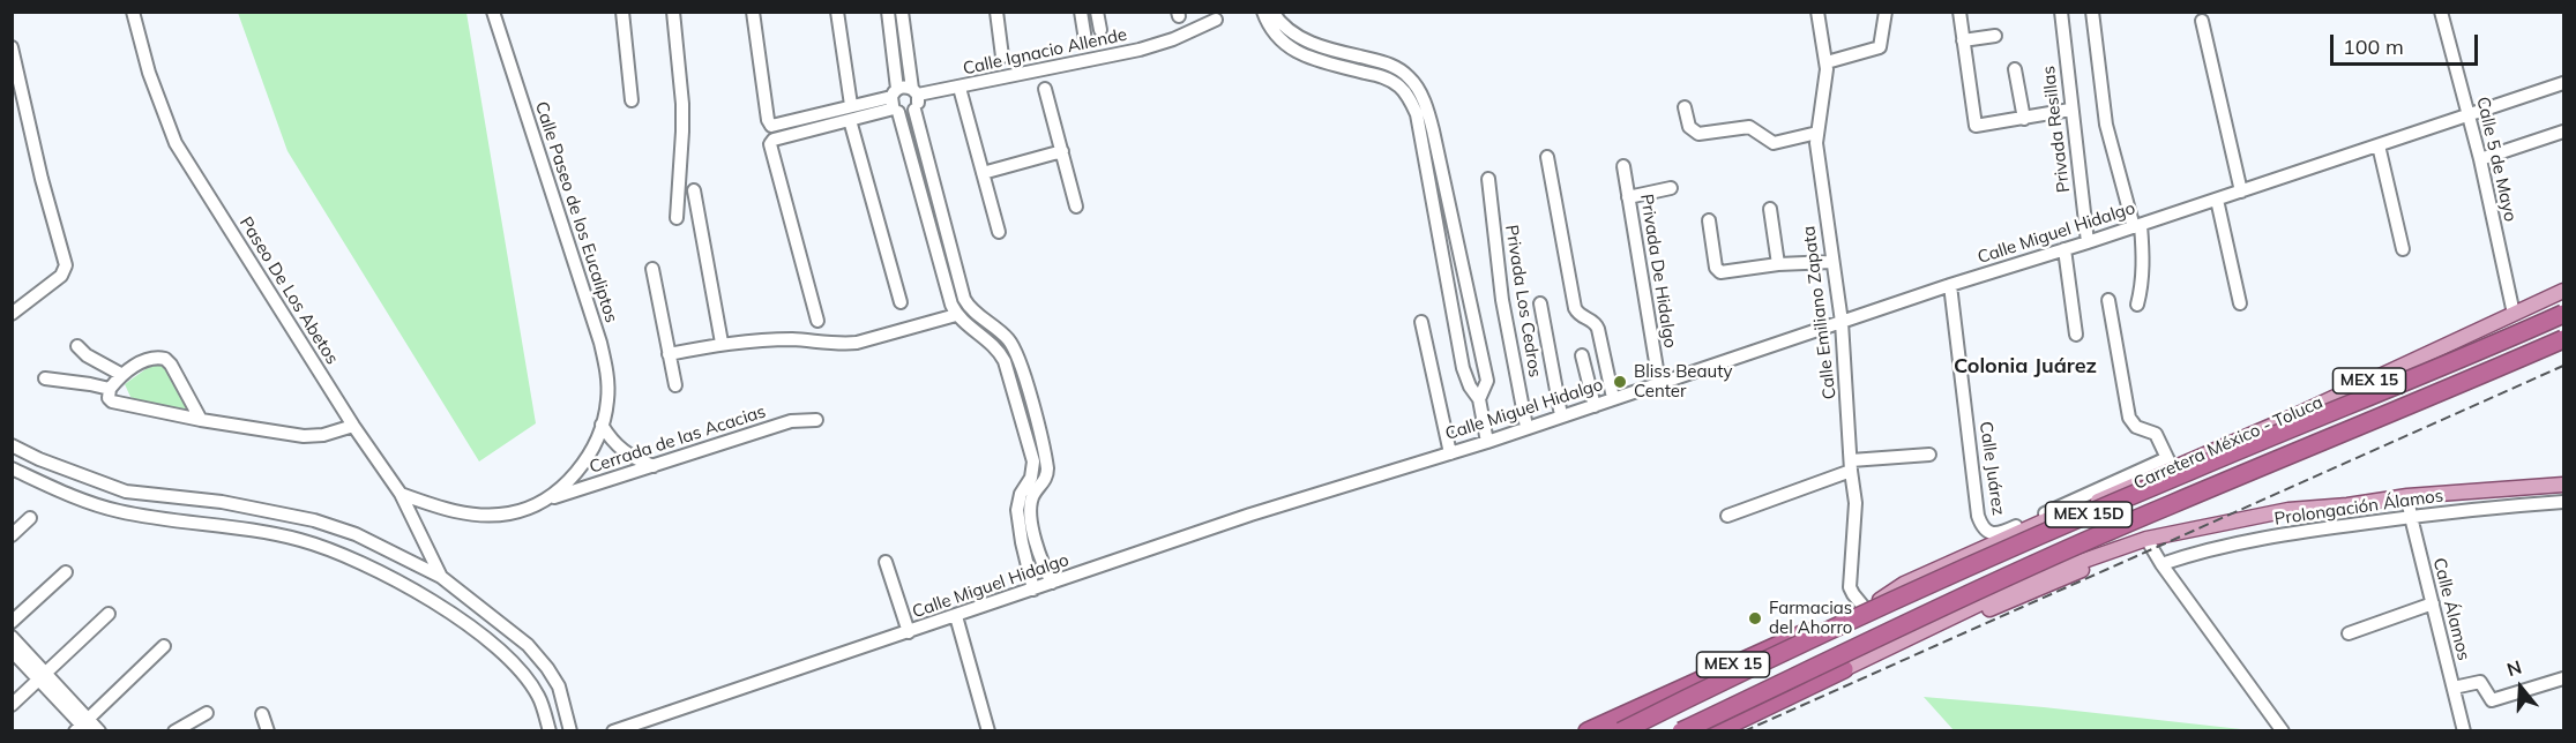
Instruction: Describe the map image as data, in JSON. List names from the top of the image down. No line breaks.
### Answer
{"streets":{"highway":["MEX 15","Carretera México - Toluca","MEX 15D"],"street":["Calle Ignacio Allende","Privada Resillas","Calle 5 de Mayo","Calle Paseo de los Eucaliptos","Calle Miguel Hidalgo","Privada De Hidalgo","Paseo De Los Abetos","Privada Los Cedros","Calle Emiliano Zapata","Cerrada de las Acacias","Calle Juárez","Prolongación Álamos","Calle Álamos"]},"crossings":[["Privada Resillas","Calle Miguel Hidalgo"],["Calle 5 de Mayo","Calle Miguel Hidalgo"],["Calle 5 de Mayo","Carretera México - Toluca"],["Calle Paseo de los Eucaliptos","Paseo De Los Abetos"],["Calle Paseo de los Eucaliptos","Cerrada de las Acacias"],["Calle Miguel Hidalgo","Privada De Hidalgo"],["Calle Miguel Hidalgo","Privada Los Cedros"],["Calle Miguel Hidalgo","Calle Emiliano Zapata"],["Calle Miguel Hidalgo","Calle Juárez"],["Calle Emiliano Zapata","Carretera México - Toluca"],["MEX 15","Calle Álamos"],["Carretera México - Toluca","Calle Juárez"],["Prolongación Álamos","Calle Álamos"]],"districts":["Colonia Juárez"],"places":["Bliss Beauty Center","Farmacias del Ahorro"],"scale_bar":"100 m","north":"top"}
